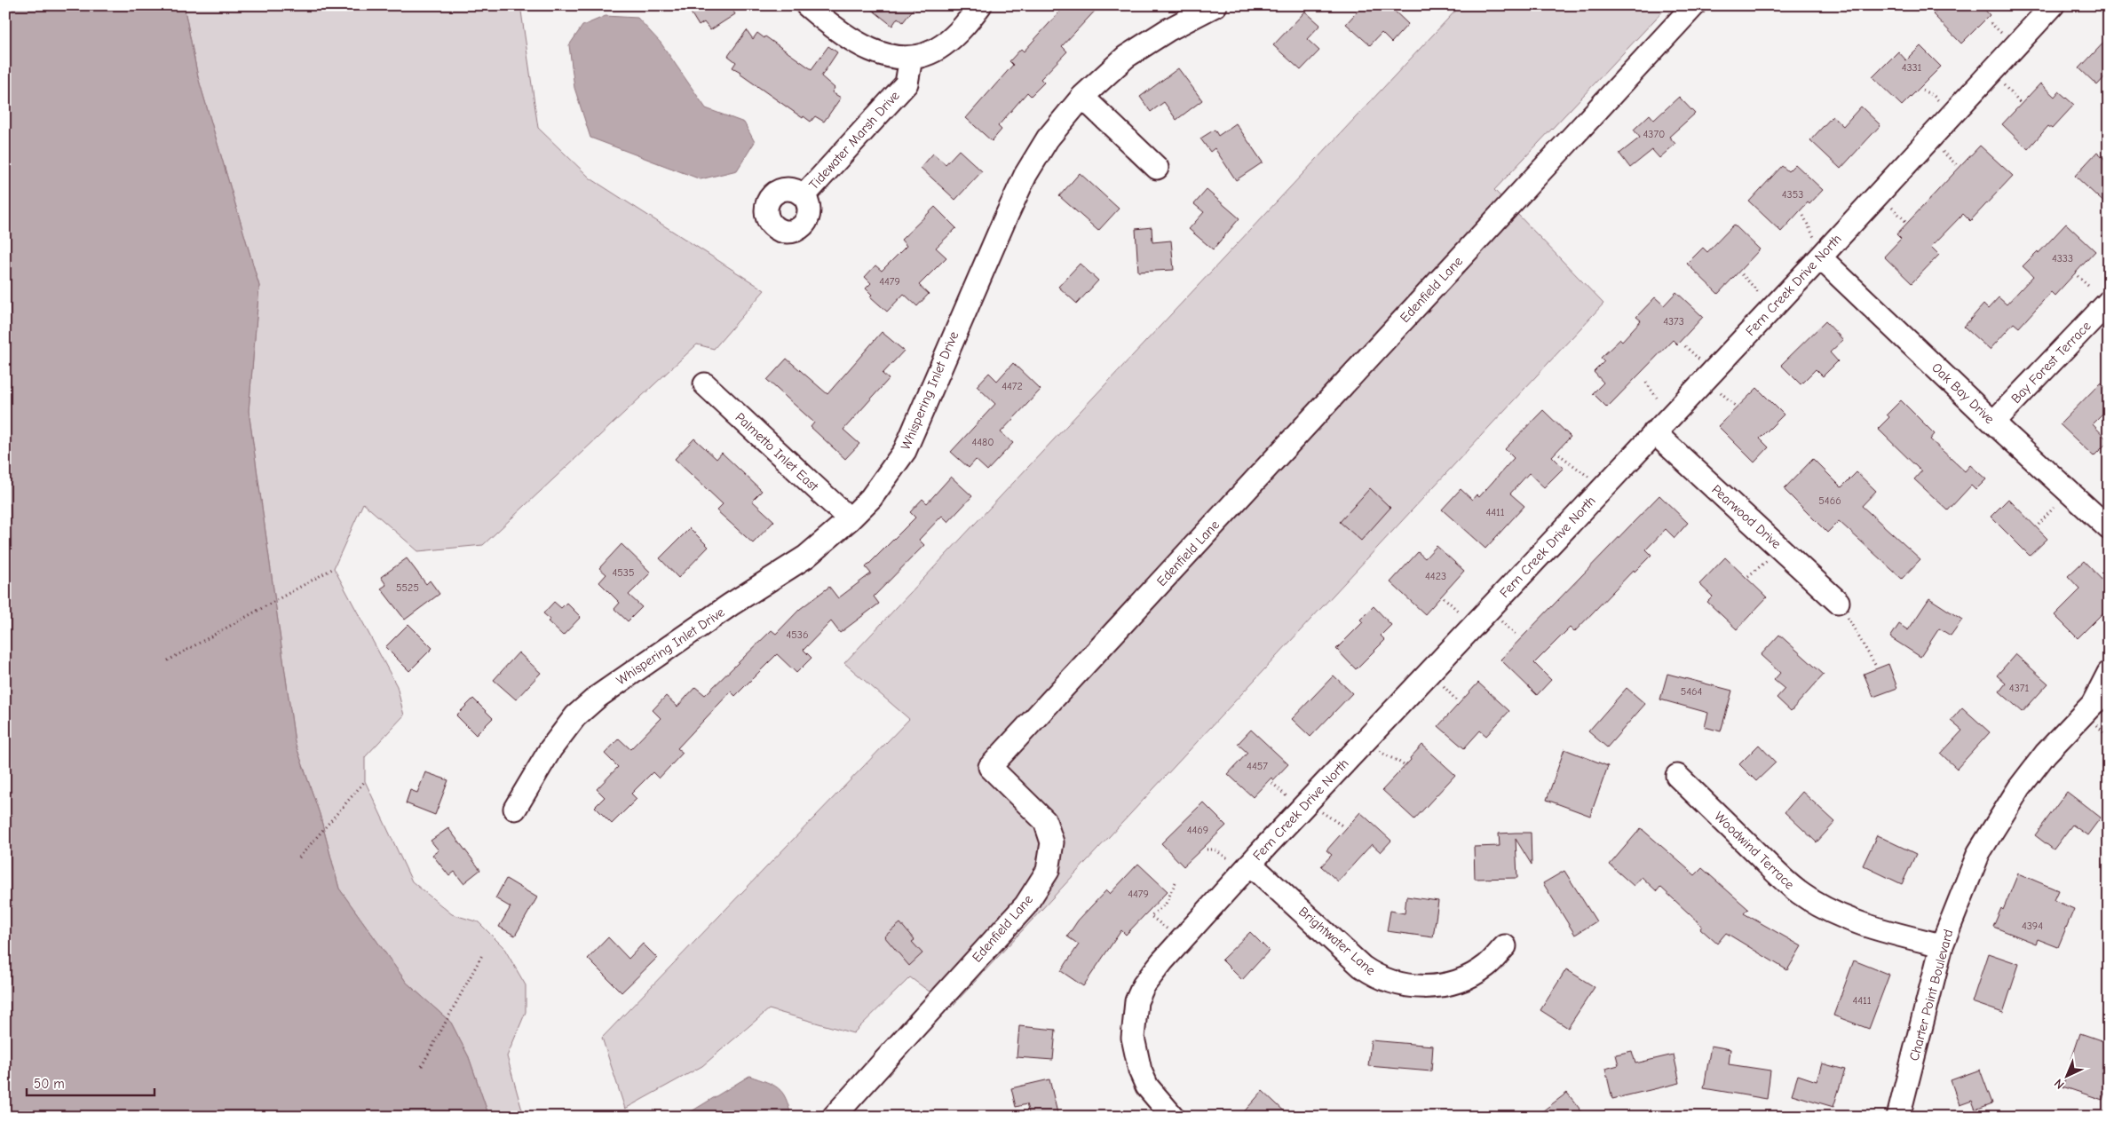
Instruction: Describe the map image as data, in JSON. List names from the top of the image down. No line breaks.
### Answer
{"streets":{"street":["Tidewater Marsh Drive","Fern Creek Drive North","Edenfield Lane","Bay Forest Terrace","Whispering Inlet Drive","Oak Bay Drive","Palmetto Inlet East","Pearwood Drive","Woodwind Terrace","Brightwater Lane","Charter Point Boulevard"]},"crossings":[["Fern Creek Drive North","Oak Bay Drive"],["Fern Creek Drive North","Pearwood Drive"],["Fern Creek Drive North","Brightwater Lane"],["Bay Forest Terrace","Oak Bay Drive"],["Whispering Inlet Drive","Palmetto Inlet East"],["Woodwind Terrace","Charter Point Boulevard"]],"house_numbers":["4331","4370","4353","4333","4479","4373","4472","4480","5466","4411","4535","4423","5525","4536","4371","5464","4457","4469","4479","4394","4411"],"scale_bar":"50 m","north":"bottom left"}
